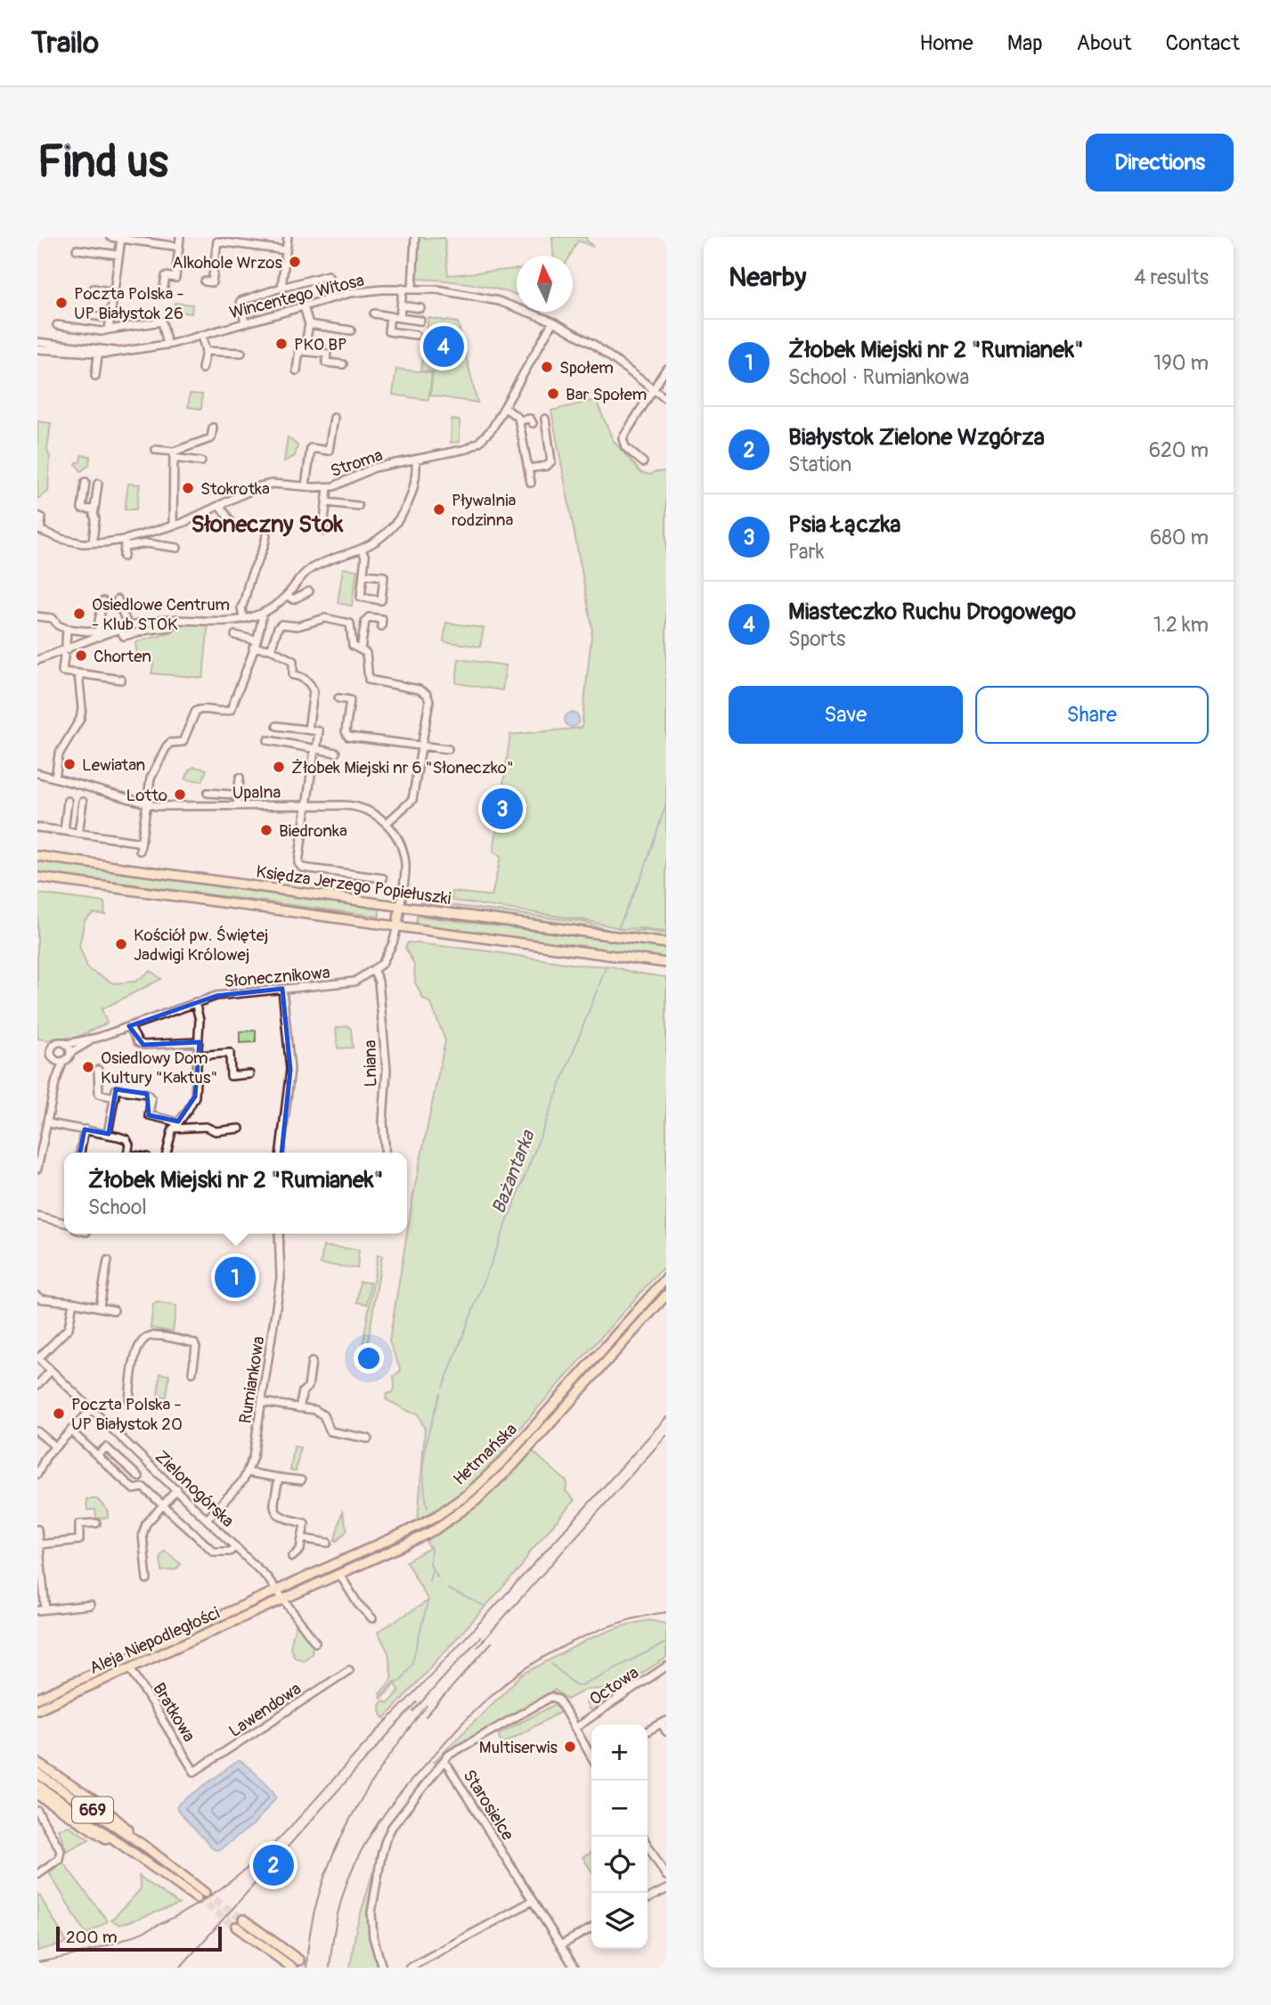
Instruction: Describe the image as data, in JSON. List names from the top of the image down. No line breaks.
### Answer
{"streets":{"main road":["Księdza Jerzego Popiełuszki","Hetmańska","Aleja Niepodległości","669"],"street":["Wincentego Witosa","Stroma","Upalna","Słonecznikowa","Lniana","Rumiankowa","Zielonogórska","Octowa","Lawendowa","Bratkowa","Starosielce"]},"crossings":[["Wincentego Witosa","Stroma"],["Upalna","Księdza Jerzego Popiełuszki"],["Słonecznikowa","Lniana"],["Rumiankowa","Zielonogórska"],["Hetmańska","Zielonogórska"],["Hetmańska","Aleja Niepodległości"],["Zielonogórska","Aleja Niepodległości"],["Aleja Niepodległości","Bratkowa"],["Octowa","Starosielce"],["Lawendowa","Bratkowa"]],"districts":["Słoneczny Stok"],"water":["Bażantarka"],"places":["Alkohole Wrzos","Poczta Polska - UP Białystok 26","PKO BP","Społem","Bar Społem","Stokrotka","Pływalnia rodzinna","Osiedlowe Centrum - Klub STOK","Chorten","Lewiatan","Żłobek Miejski nr 6 \"Słoneczko\"","Lotto","Biedronka","Kościół pw. Świętej Jadwigi Królowej","Osiedlowy Dom Kultury \"Kaktus\"","Poczta Polska - UP Białystok 20","Multiserwis"],"scale_bar":"200 m","north":"top","page":{"header":"Trailo","nav":["Home","Map","About","Contact"],"buttons":["Directions",["Save","Share"]],"title":"Find us","heading":["Nearby","4 results"],"list":[{"mark":"1","name":"Żłobek Miejski nr 2 \"Rumianek\"","note":"School · Rumiankowa","value":"190 m"},{"mark":"2","name":"Białystok Zielone Wzgórza","note":"Station","value":"620 m"},{"mark":"3","name":"Psia Łączka","note":"Park","value":"680 m"},{"mark":"4","name":"Miasteczko Ruchu Drogowego","note":"Sports","value":"1.2 km"}],"pins":["4","3","1","2"],"popup":["Żłobek Miejski nr 2 \"Rumianek\"","School"],"map_buttons":["+","−"],"scale":"200 m"}}
